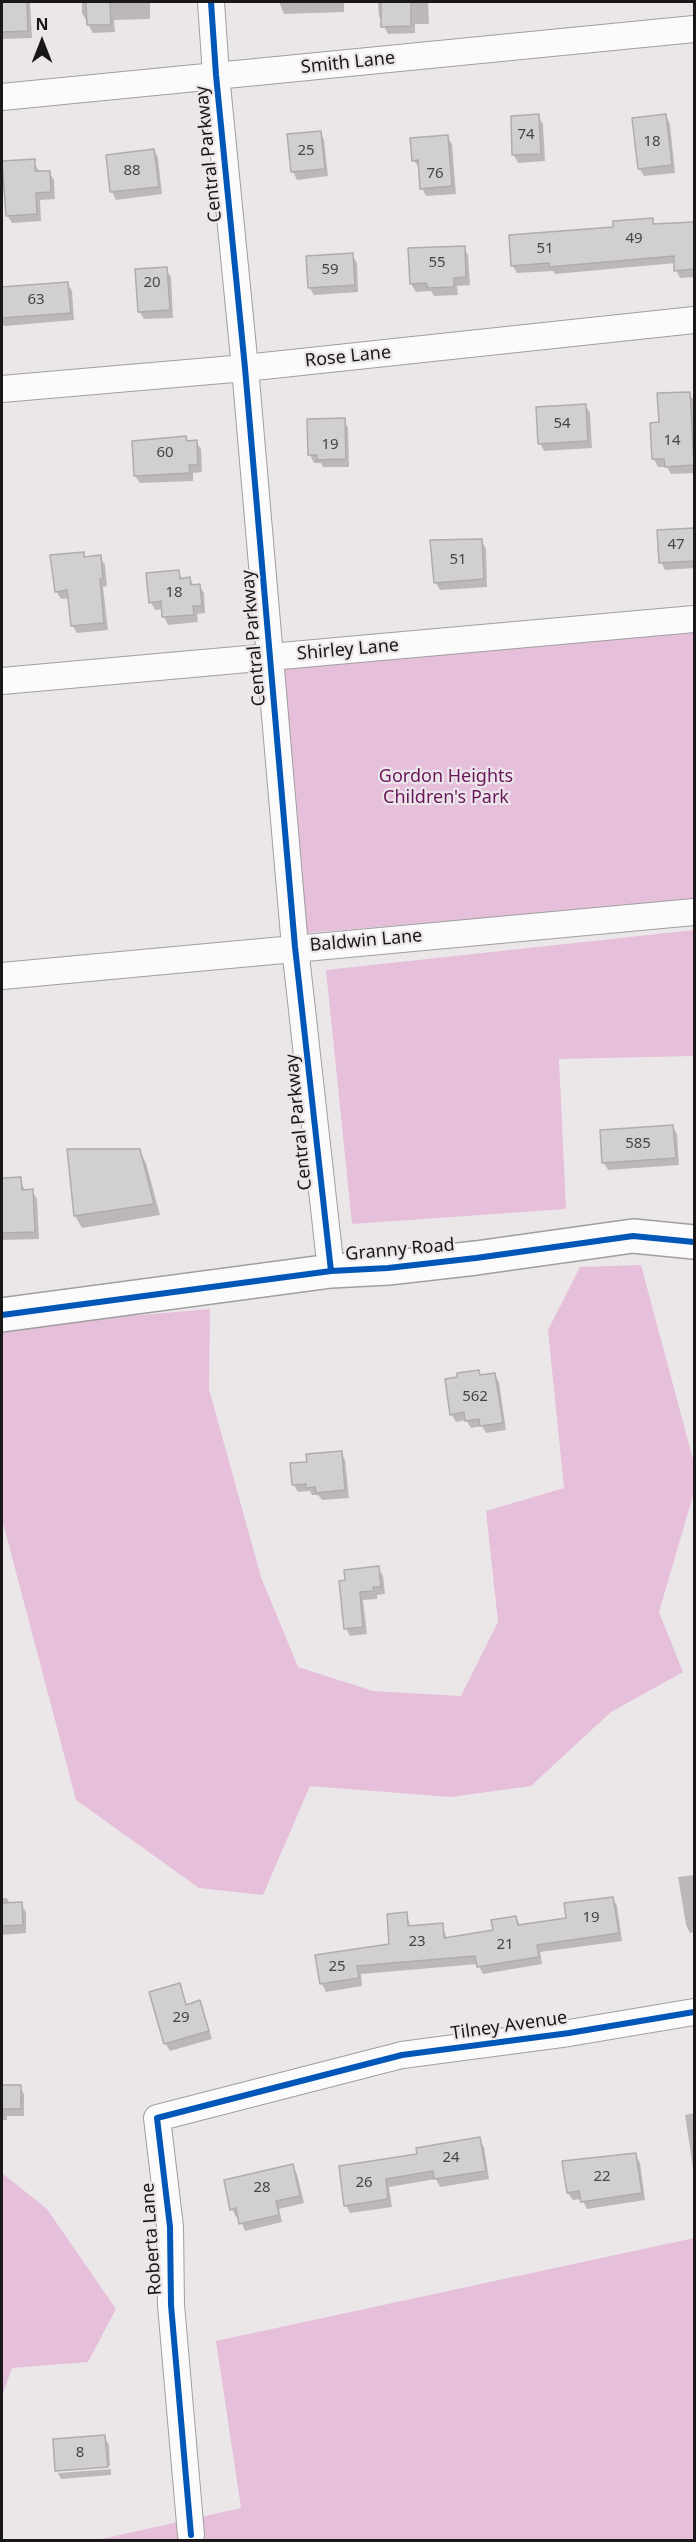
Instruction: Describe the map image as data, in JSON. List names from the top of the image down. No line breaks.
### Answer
{"streets":{"street":["Smith Lane","Central Parkway","Rose Lane","Shirley Lane","Baldwin Lane","Granny Road","Tilney Avenue","Roberta Lane"]},"crossings":[["Smith Lane","Central Parkway"],["Central Parkway","Rose Lane"],["Central Parkway","Shirley Lane"],["Central Parkway","Baldwin Lane"],["Central Parkway","Granny Road"],["Tilney Avenue","Roberta Lane"]],"parks":["Gordon Heights Children's Park"],"house_numbers":["74","18","25","88","76","49","51","55","59","20","63","54","14","19","60","47","51","18","585","562","19","23","21","25","29","24","22","26","28","8"],"north":"top"}
